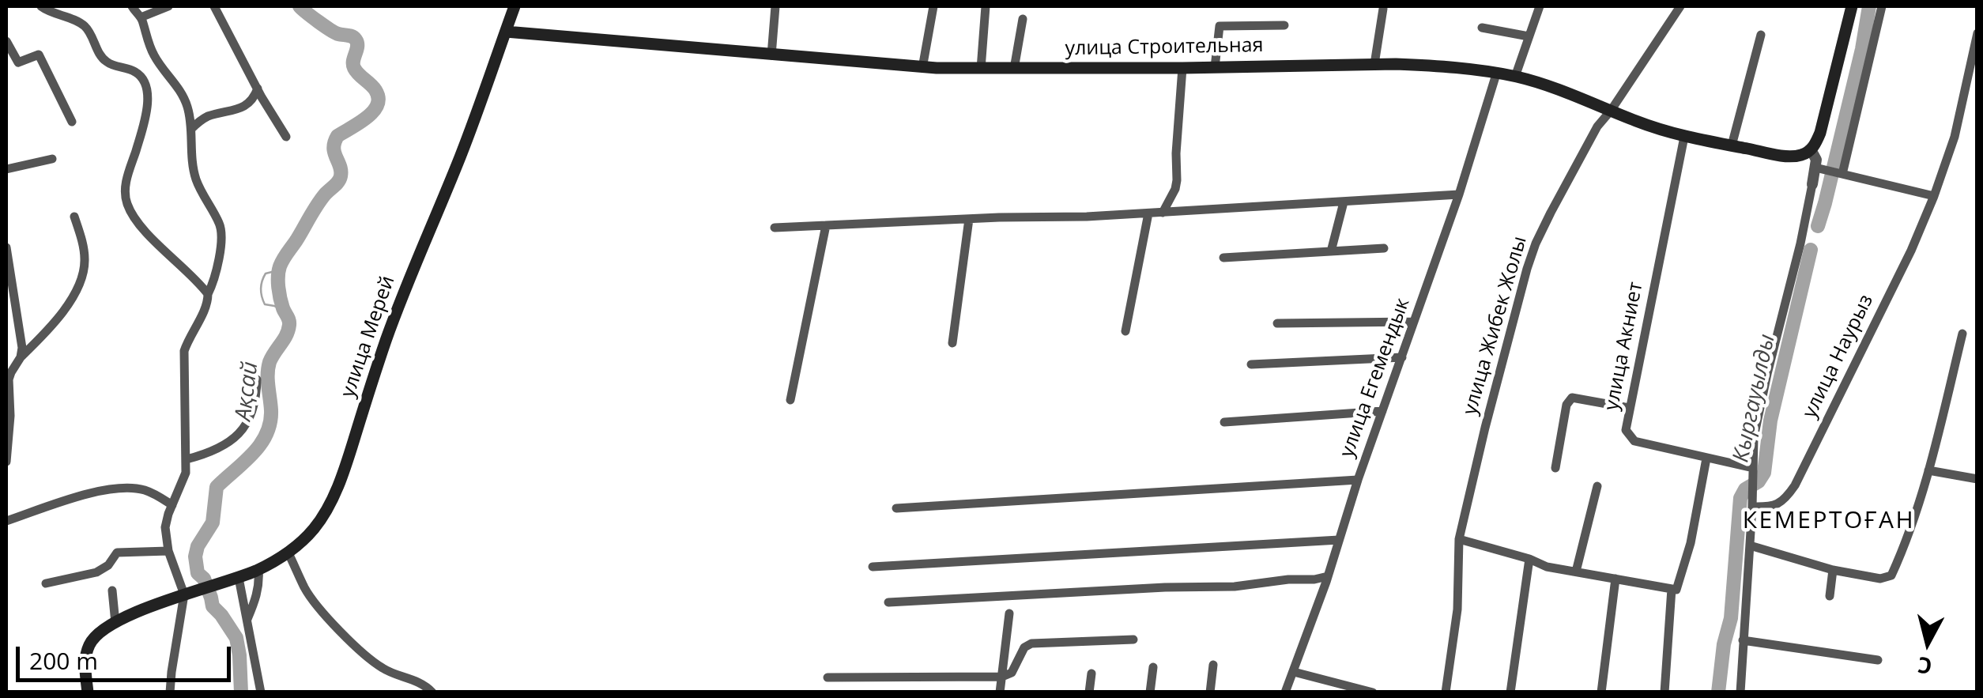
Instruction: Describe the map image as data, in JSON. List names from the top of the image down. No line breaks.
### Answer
{"streets":{"main road":["улица Строительная","улица Мерей"],"street":["улица Жибек Жолы","улица Акниет","улица Наурыз","улица Егемендык"]},"crossings":[["улица Строительная","улица Жибек Жолы"],["улица Строительная","улица Мерей"],["улица Строительная","улица Акниет"],["улица Строительная","улица Егемендык"]],"districts":["КЕМЕРТОҒАН"],"water":["Ақсай","Кыргауылды"],"scale_bar":"200 m","north":"bottom"}
